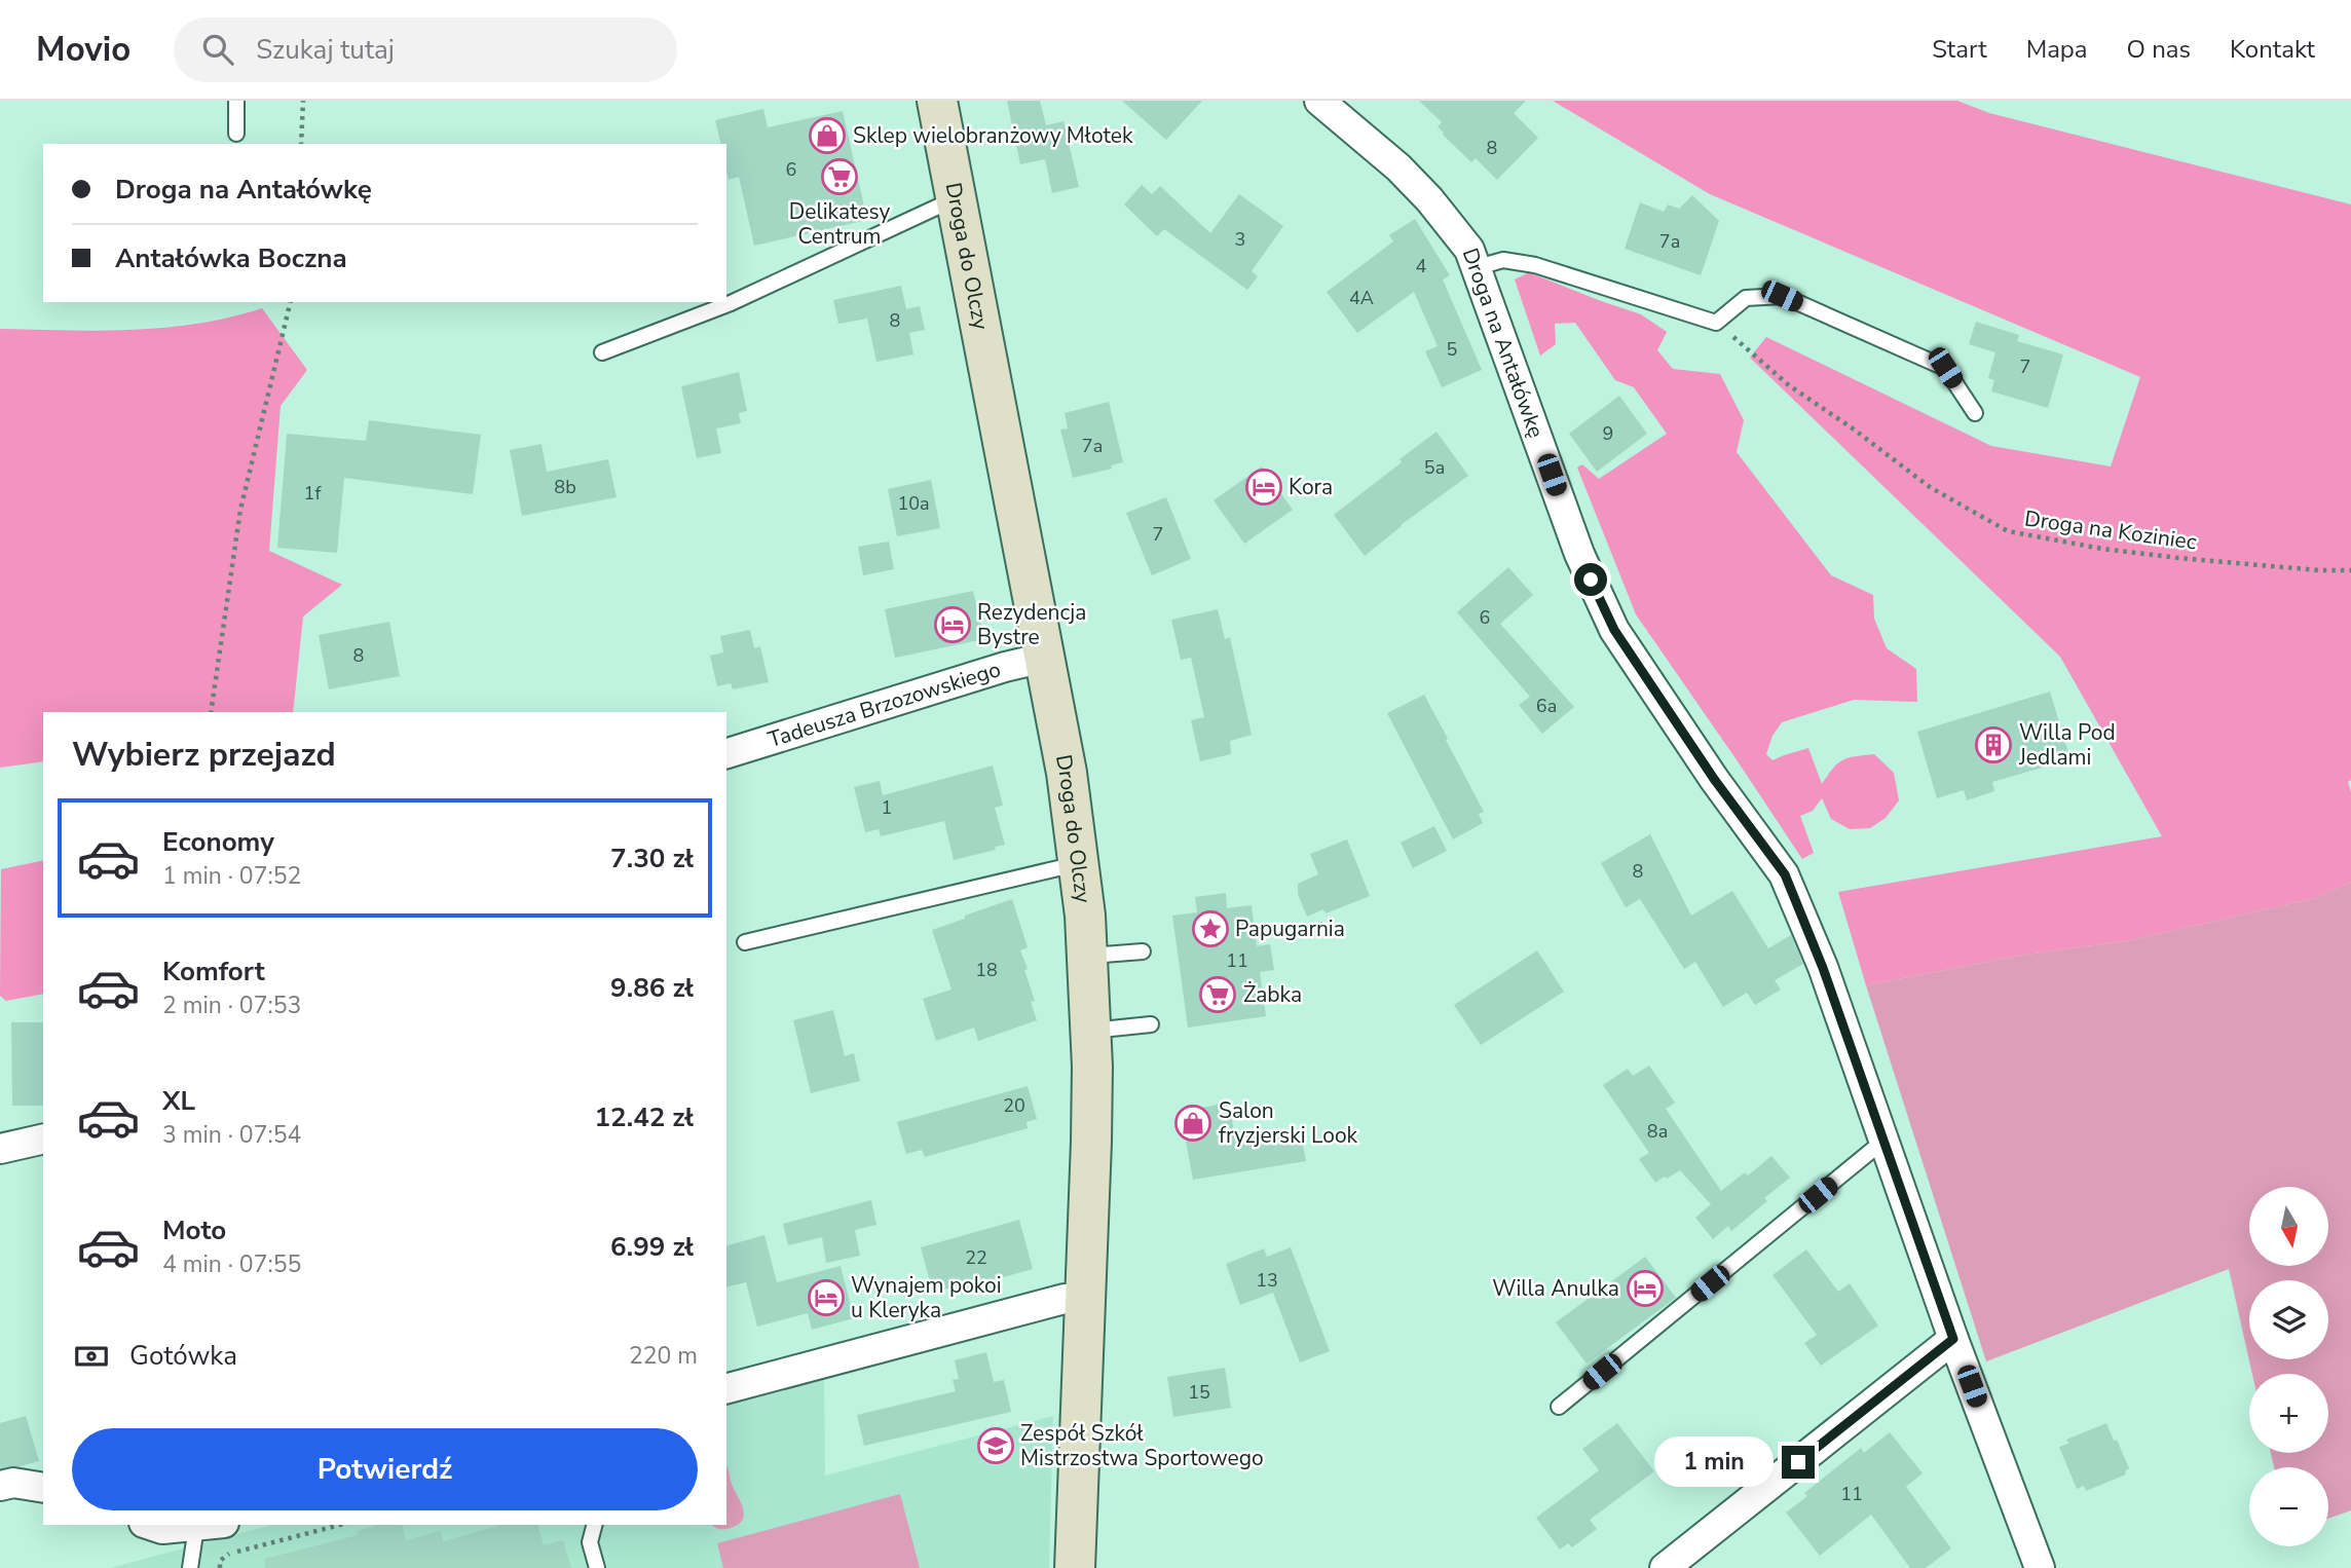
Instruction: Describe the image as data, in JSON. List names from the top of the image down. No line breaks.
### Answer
{"streets":{"street":["Droga do Olczy","Droga na Antałówkę","Tadeusza Brzozowskiego"],"path":["Droga na Koziniec"]},"crossings":[["Droga do Olczy","Tadeusza Brzozowskiego"]],"places":{"shop":["Sklep wielobranżowy Młotek","Salon fryzjerski Look"],"supermarket":["Delikatesy Centrum","Żabka"],"hotel":["Kora","Rezydencja Bystre","Willa Anulka","Wynajem pokoi u Kleryka"],"building":["Willa Pod Jedlami"],"place":["Papugarnia"],"school or university":["Zespół Szkół Mistrzostwa Sportowego"]},"house_numbers":["8","6","3","7a","4","4A","8","5","7","9","7a","5a","8b","1f","10a","7","6","8","6a","1","8","11","18","20","8a","22","13","15","11"],"north":"bottom","page":{"header":"Movio","search":"Szukaj tutaj","nav":["Start","Mapa","O nas","Kontakt"],"banner":["Droga na Antałówkę","Antałówka Boczna"],"heading":"Wybierz przejazd","list":[{"name":"Economy","note":"1 min · 07:52","value":"7.30 zł"},{"name":"Komfort","note":"2 min · 07:53","value":"9.86 zł"},{"name":"XL","note":"3 min · 07:54","value":"12.42 zł"},{"name":"Moto","note":"4 min · 07:55","value":"6.99 zł"}],"map_buttons":["+","−"],"pay":["Gotówka","220 m"],"buttons":"Potwierdź","bubble":"1 min"}}
